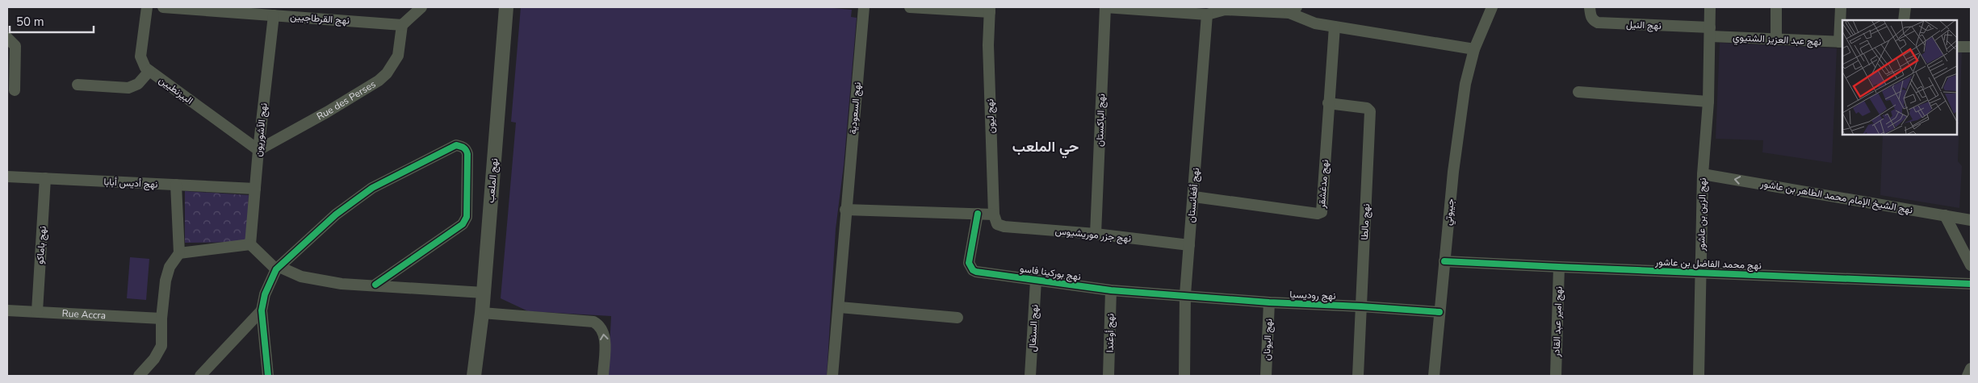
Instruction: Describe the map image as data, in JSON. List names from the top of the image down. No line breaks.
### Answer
{"streets":{"street":["نهج القرطاجيين","نهج النيل","نهج عبد العزيز الشتيوي","البيزنطيين","Rue des Perses","نهج السعودية","نهج ليون","نهج الباكستان","نهج الآشوريون","نهج الملعب","نهج أديس أبابا","نهج مدغشقر","نهج أفغانستان","نهج الشيخ الإمام محمد الطاهر بن عاشور","جيبوتي","نهج الزين بن عاشور","نهج مالطا","نهج جزر موريشيوس","نهج باماكو","نهج محمد الفاضل بن عاشور","نهج بوركينا فاسو","نهج روديسيا","Rue Accra","نهج امير عبد القادر","نهج السنغال","نهج أوغندا","نهج اليونان"]},"crossings":[["نهج القرطاجيين","Rue des Perses"],["نهج القرطاجيين","نهج الآشوريون"],["نهج النيل","نهج عبد العزيز الشتيوي"],["نهج النيل","نهج الزين بن عاشور"],["نهج عبد العزيز الشتيوي","نهج الزين بن عاشور"],["البيزنطيين","Rue des Perses"],["البيزنطيين","نهج الآشوريون"],["Rue des Perses","نهج الآشوريون"],["نهج السعودية","نهج جزر موريشيوس"],["نهج ليون","نهج جزر موريشيوس"],["نهج الباكستان","نهج جزر موريشيوس"],["نهج الآشوريون","نهج أديس أبابا"],["نهج أديس أبابا","نهج باماكو"],["نهج مدغشقر","نهج أفغانستان"],["نهج مدغشقر","نهج مالطا"],["نهج أفغانستان","نهج جزر موريشيوس"],["نهج أفغانستان","نهج بوركينا فاسو"],["نهج أفغانستان","نهج روديسيا"],["نهج الشيخ الإمام محمد الطاهر بن عاشور","نهج الزين بن عاشور"],["جيبوتي","نهج محمد الفاضل بن عاشور"],["جيبوتي","نهج روديسيا"],["نهج الزين بن عاشور","نهج محمد الفاضل بن عاشور"],["نهج مالطا","نهج روديسيا"],["نهج جزر موريشيوس","نهج بوركينا فاسو"],["نهج باماكو","Rue Accra"],["نهج محمد الفاضل بن عاشور","نهج امير عبد القادر"],["نهج بوركينا فاسو","نهج روديسيا"],["نهج بوركينا فاسو","نهج السنغال"],["نهج بوركينا فاسو","نهج أوغندا"],["نهج روديسيا","نهج اليونان"]],"one_way":["نهج الشيخ الإمام محمد الطاهر بن عاشور"],"districts":["حي الملعب"],"scale_bar":"50 m"}
